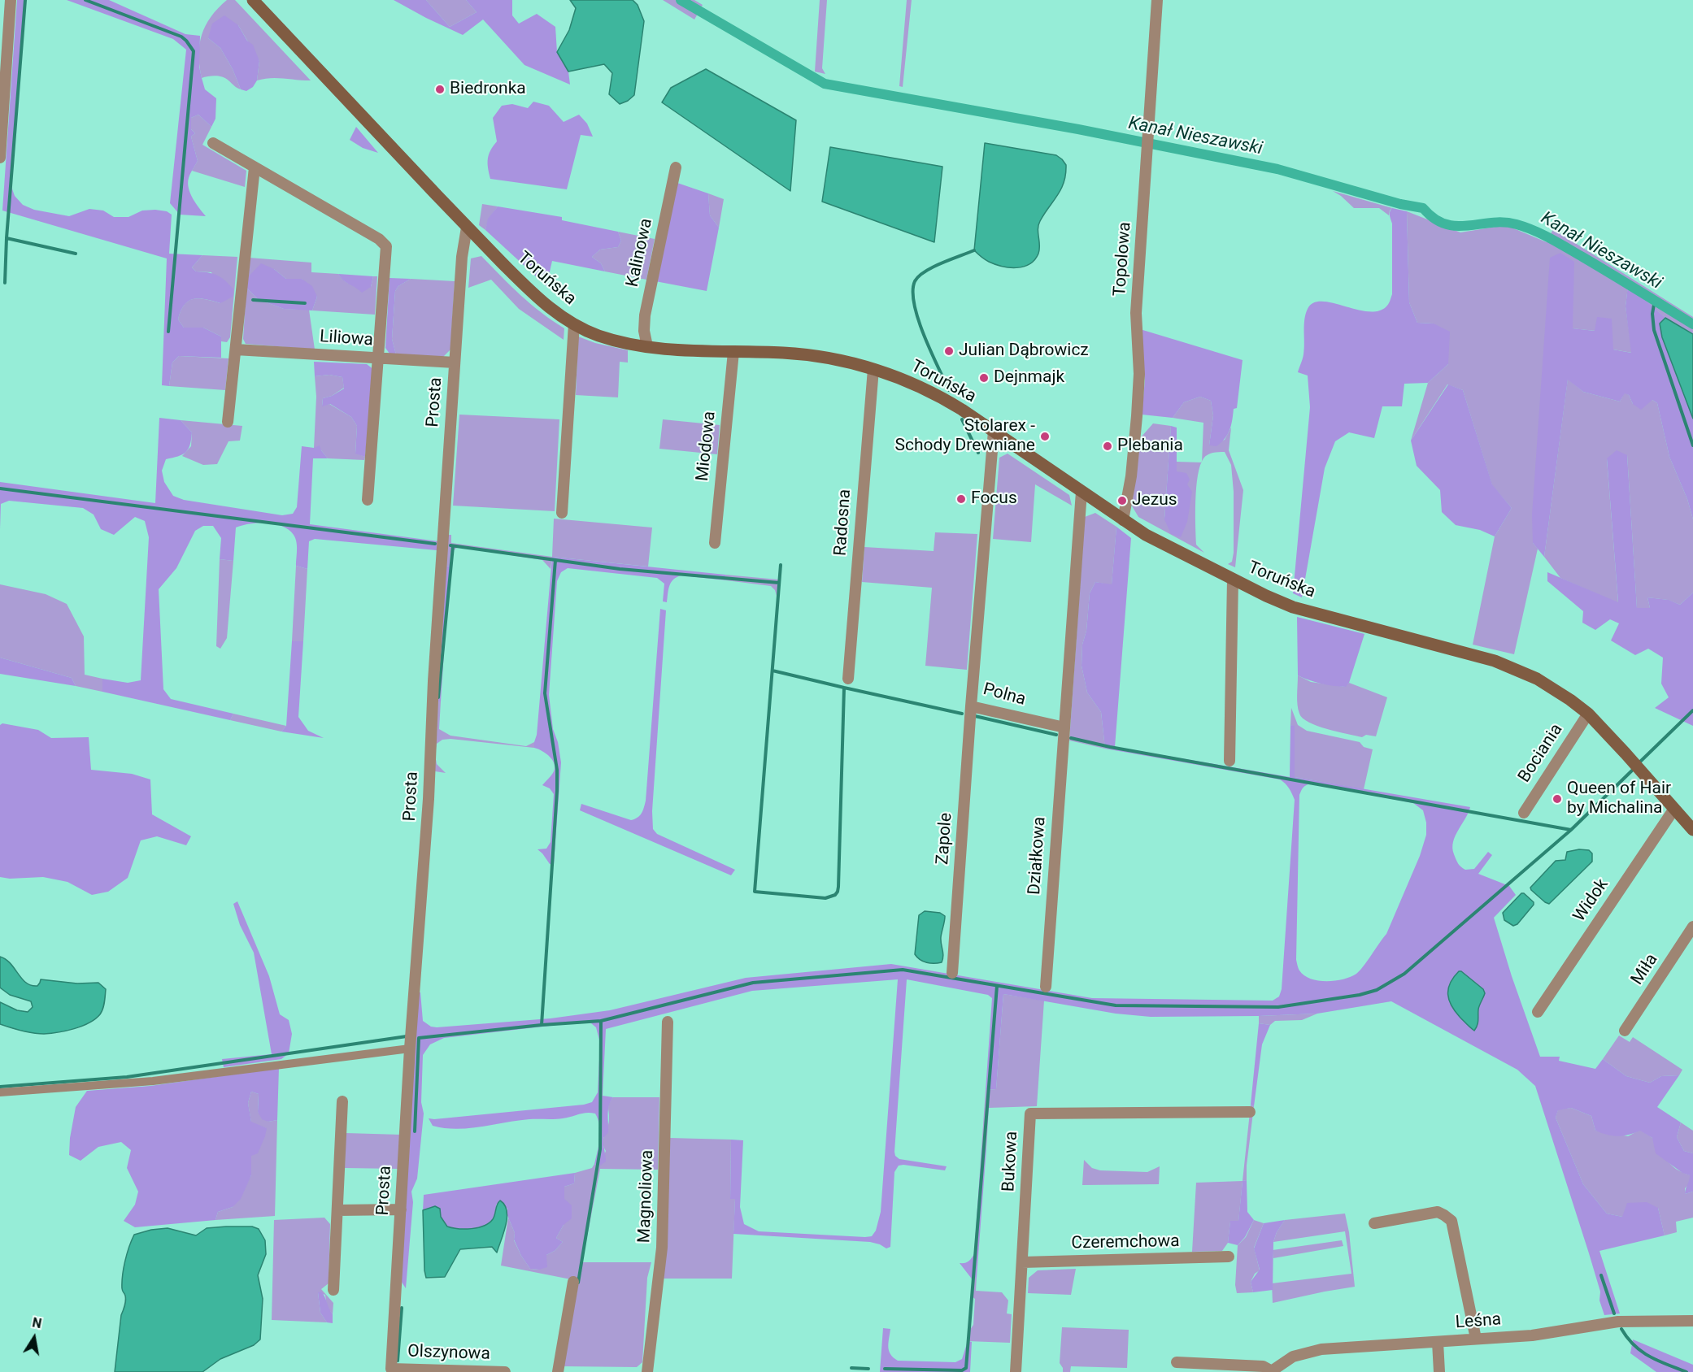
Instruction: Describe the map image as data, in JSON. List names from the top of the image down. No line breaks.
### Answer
{"streets":{"main road":["Toruńska"],"street":["Kalinowa","Topolowa","Liliowa","Prosta","Miodowa","Radosna","Polna","Bociania","Zapole","Działkowa","Widok","Miła","Bukowa","Magnoliowa","Czeremchowa","Leśna","Olszynowa"]},"crossings":[["Kalinowa","Toruńska"],["Topolowa","Toruńska"],["Toruńska","Prosta"],["Toruńska","Miodowa"],["Toruńska","Radosna"],["Toruńska","Polna"],["Toruńska","Bociania"],["Toruńska","Widok"],["Liliowa","Prosta"],["Prosta","Olszynowa"],["Polna","Zapole"],["Polna","Działkowa"],["Bukowa","Czeremchowa"]],"water":["Kanał Nieszawski"],"places":["Biedronka","Julian Dąbrowicz","Dejnmajk","Stolarex - Schody Drewniane","Plebania","Focus","Jezus","Queen of Hair by Michalina"],"north":"top"}
